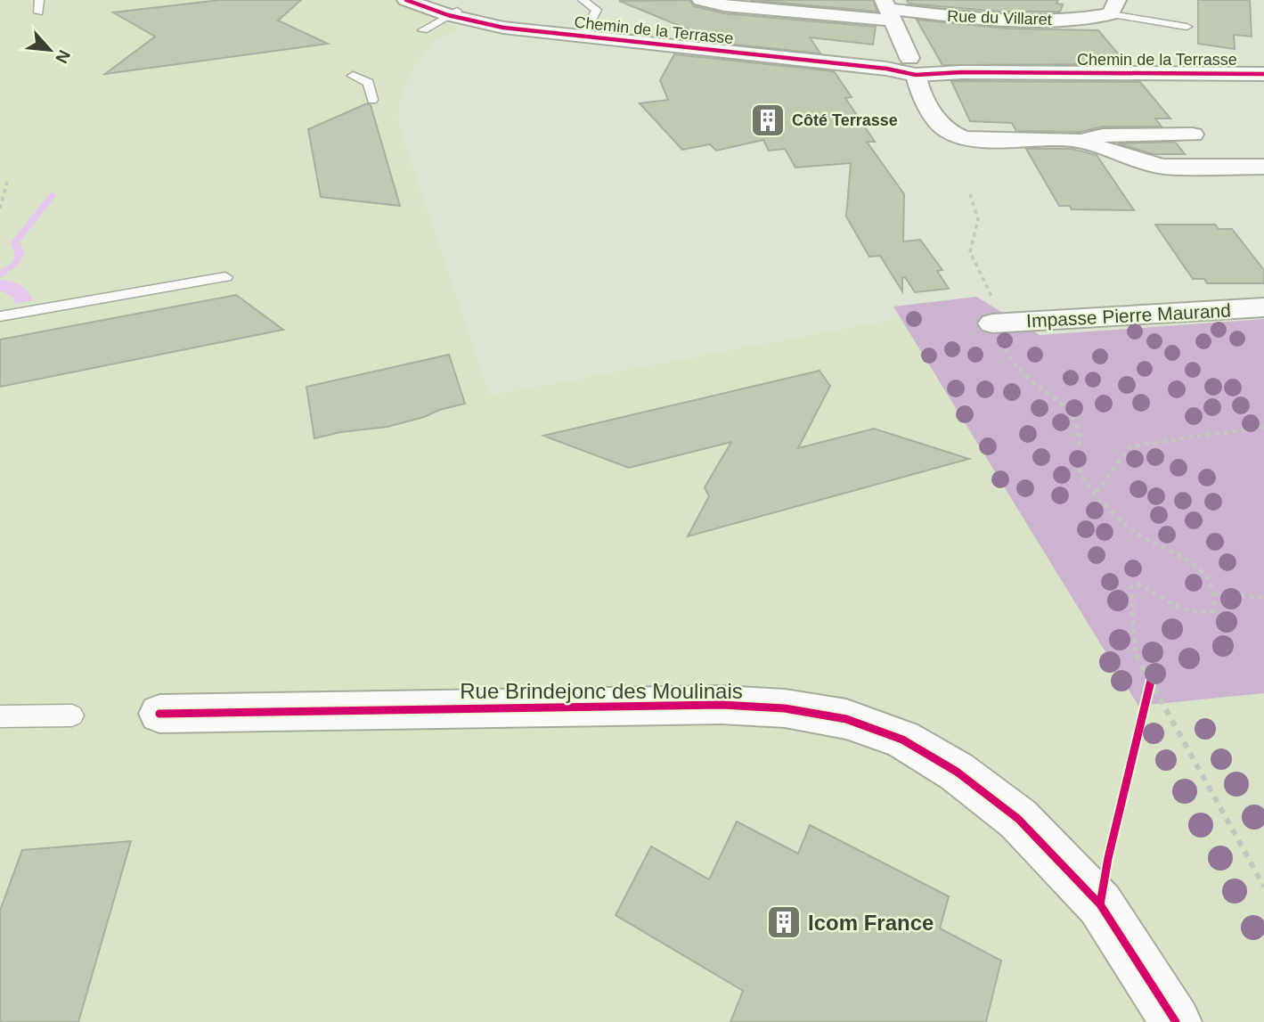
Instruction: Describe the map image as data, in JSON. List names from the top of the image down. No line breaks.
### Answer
{"streets":{"street":["Rue du Villaret","Chemin de la Terrasse","Impasse Pierre Maurand","Rue Brindejonc des Moulinais"]},"places":{"building":["Côté Terrasse","Icom France"]},"north":"bottom right"}
